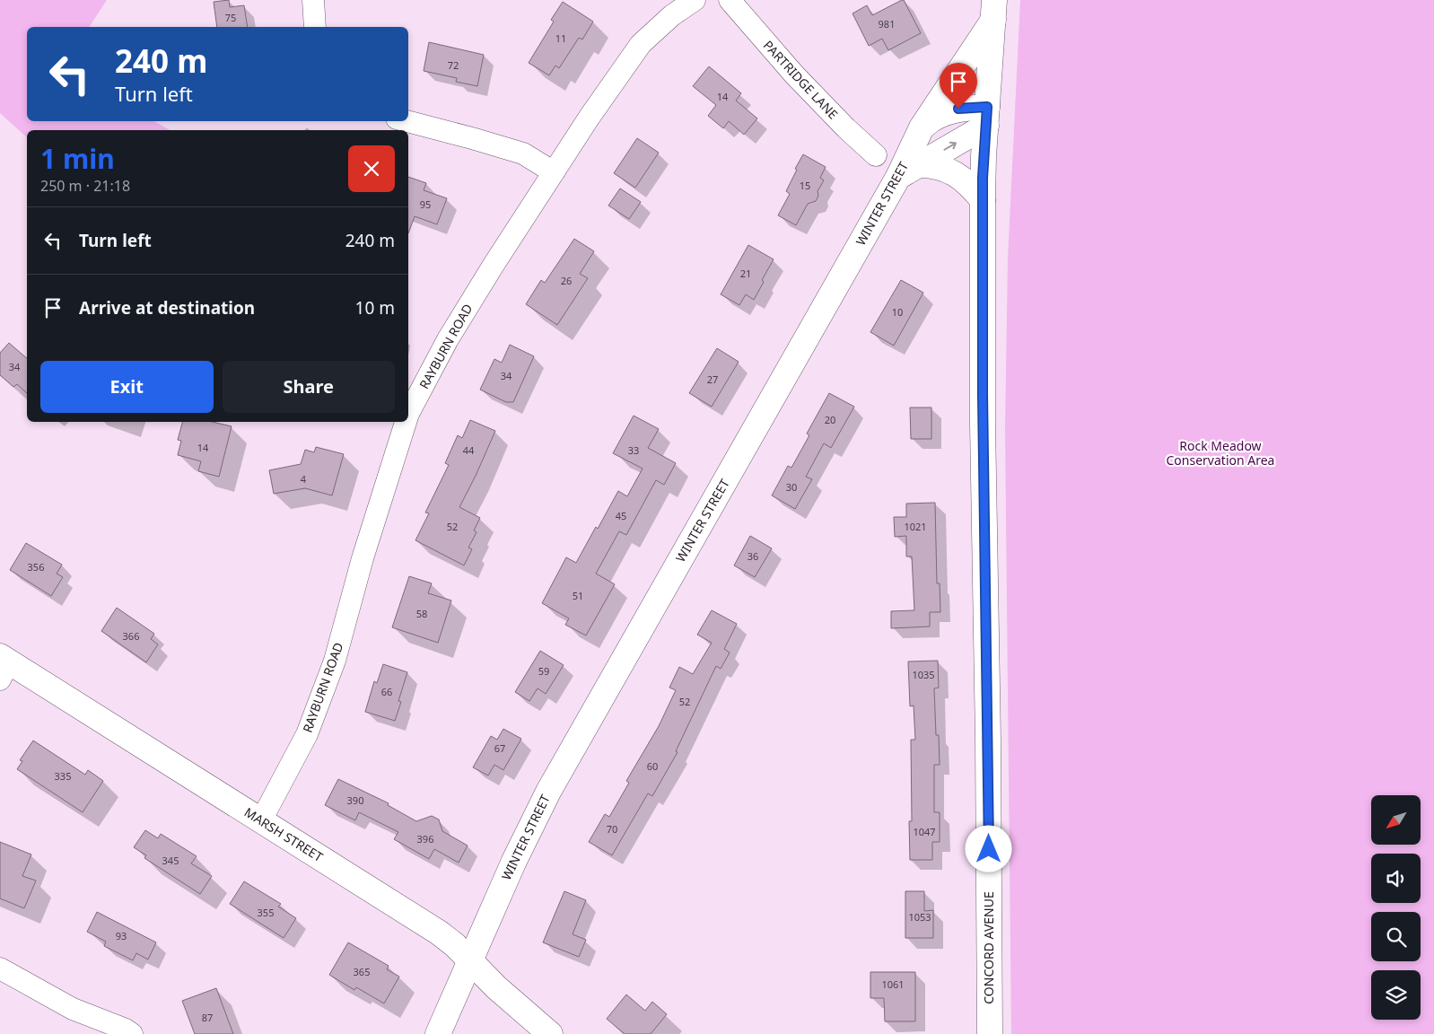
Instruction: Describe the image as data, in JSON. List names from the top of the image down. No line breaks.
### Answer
{"streets":{"main road":["WINTER STREET","MARSH STREET","CONCORD AVENUE"],"street":["PARTRIDGE LANE","RAYBURN ROAD"]},"crossings":[["WINTER STREET","MARSH STREET"],["WINTER STREET","CONCORD AVENUE"],["RAYBURN ROAD","MARSH STREET"]],"parks":["Rock Meadow Conservation Area"],"house_numbers":["75","981","11","72","14","15","95","21","26","10","34","34","27","20","14","44","33","4","30","45","52","1021","36","356","51","58","366","59","1035","66","52","67","60","335","390","70","1047","396","345","355","1053","93","365","1061","87"],"north":"bottom left","page":{"turn":["240 m","Turn left"],"heading":["1 min","250 m · 21:18"],"list":[{"name":"Turn left","value":"240 m"},{"name":"Arrive at destination","value":"10 m"}],"buttons":["Exit","Share"]}}
